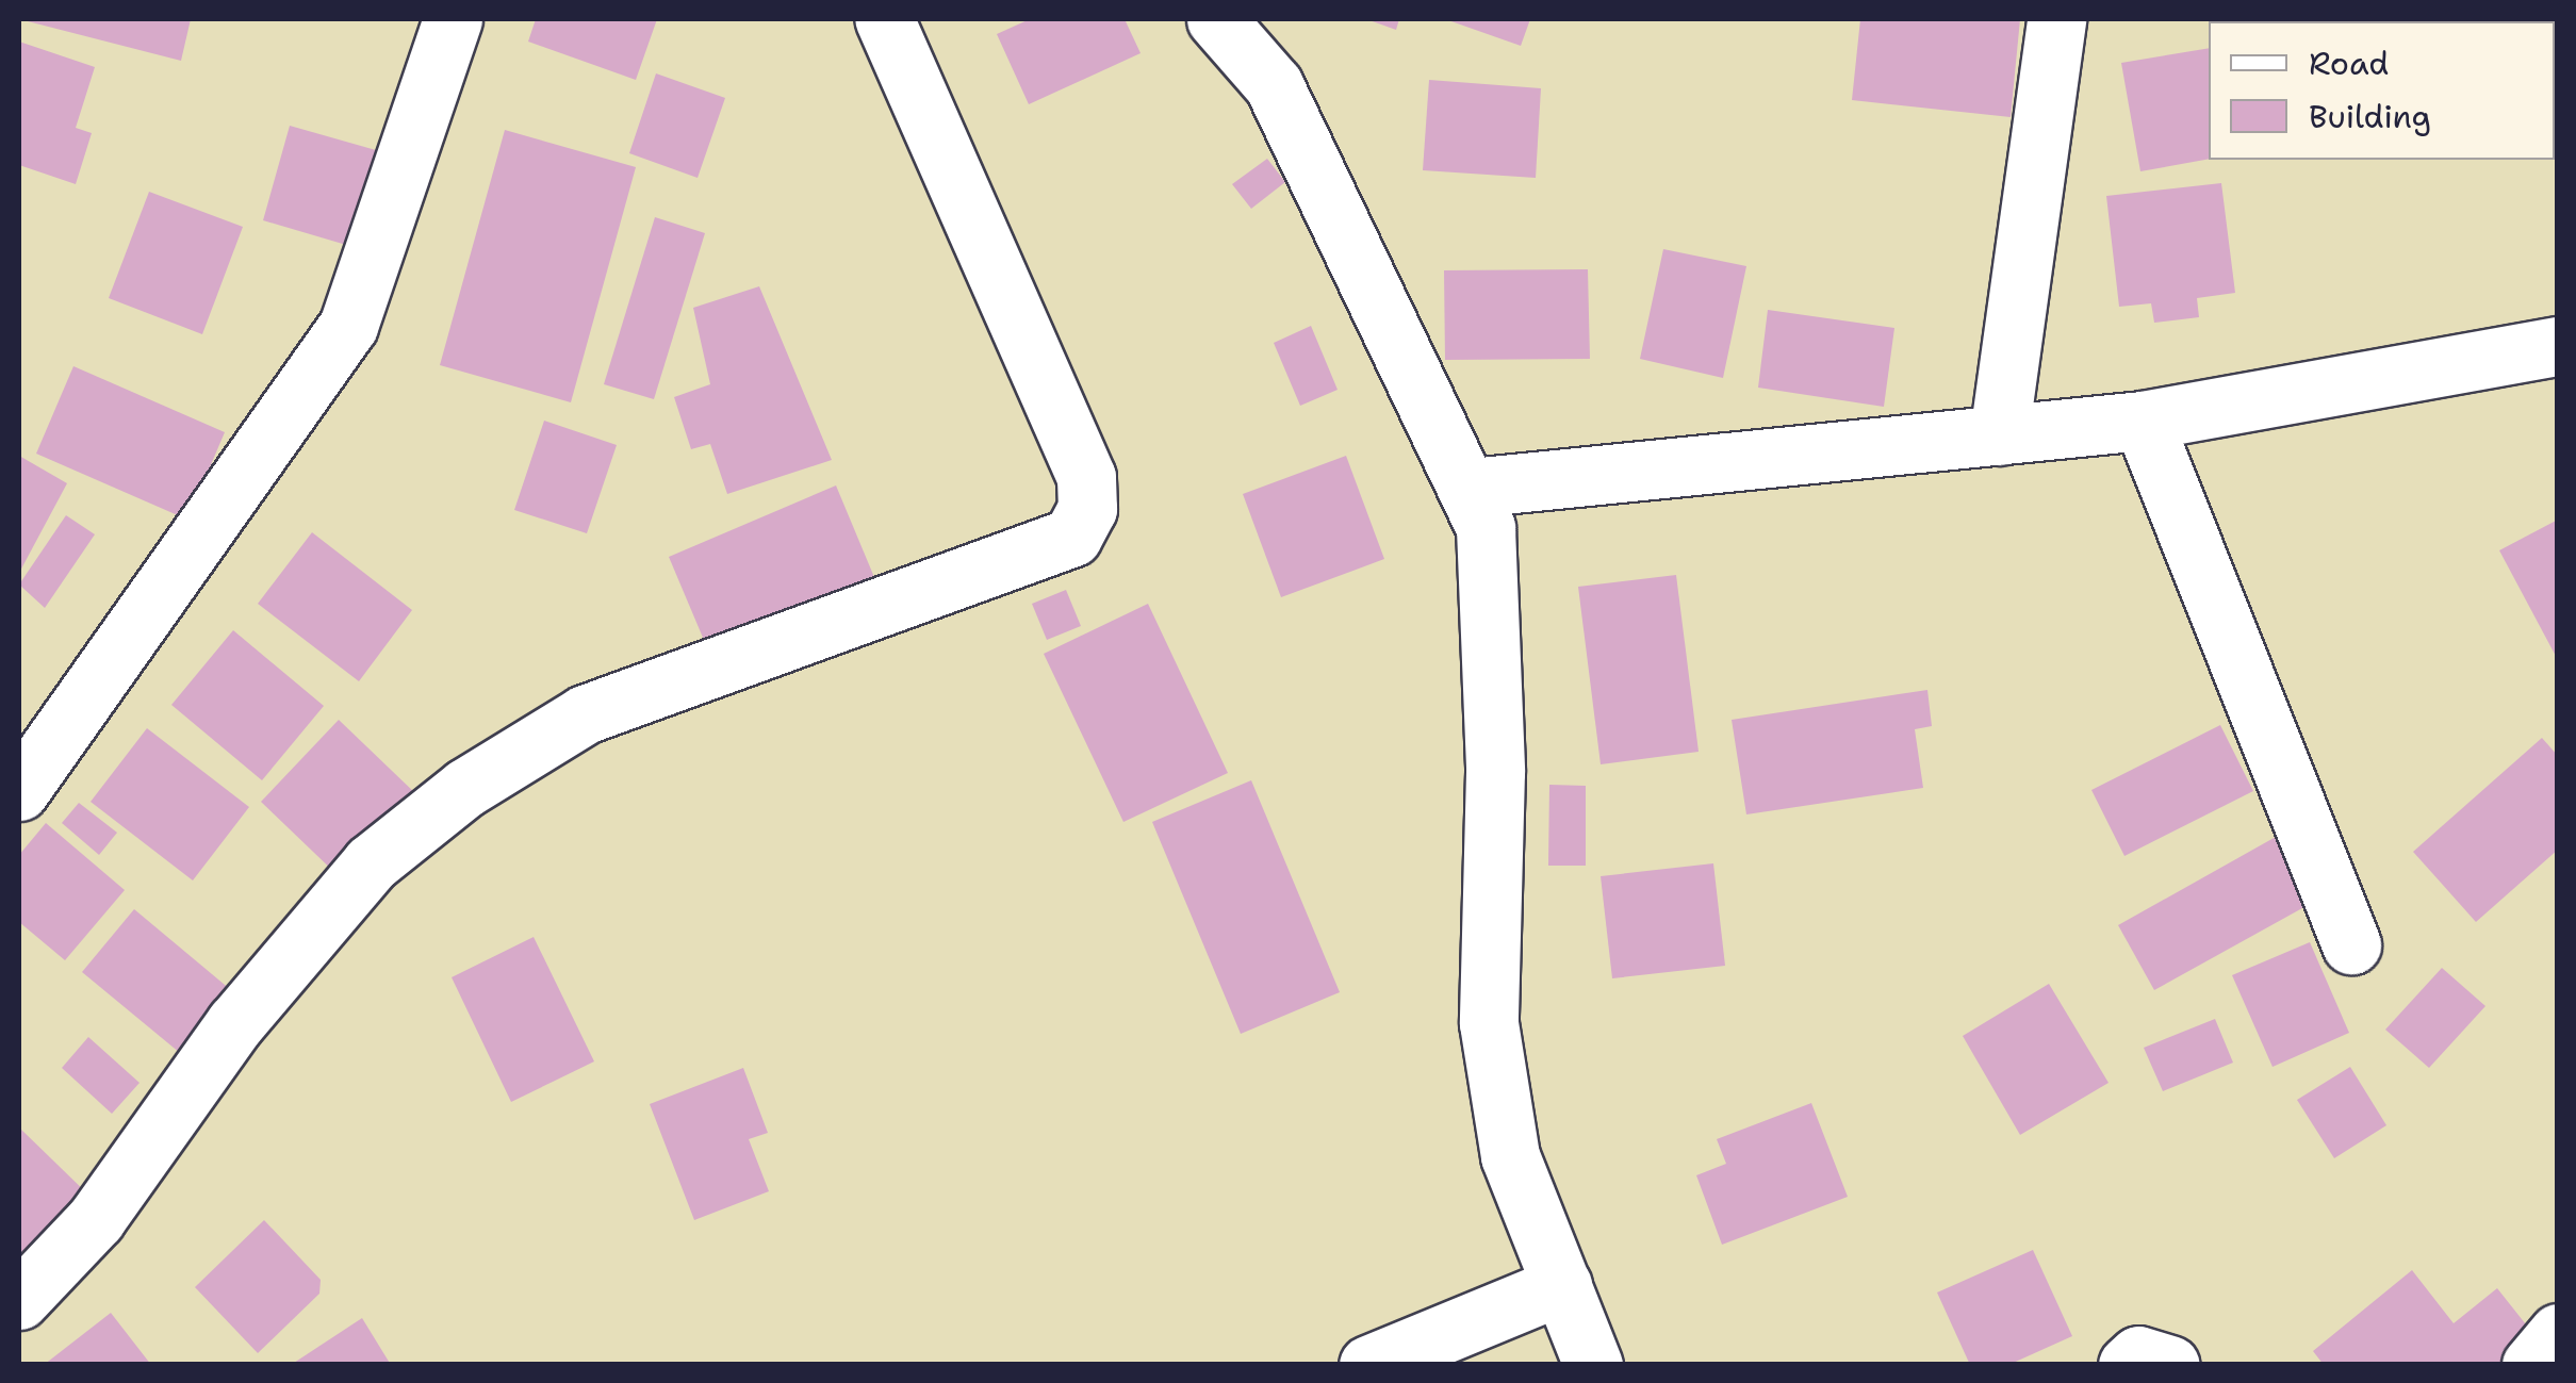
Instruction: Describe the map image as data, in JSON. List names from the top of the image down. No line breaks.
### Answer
{"legend":["Road","Building"]}
